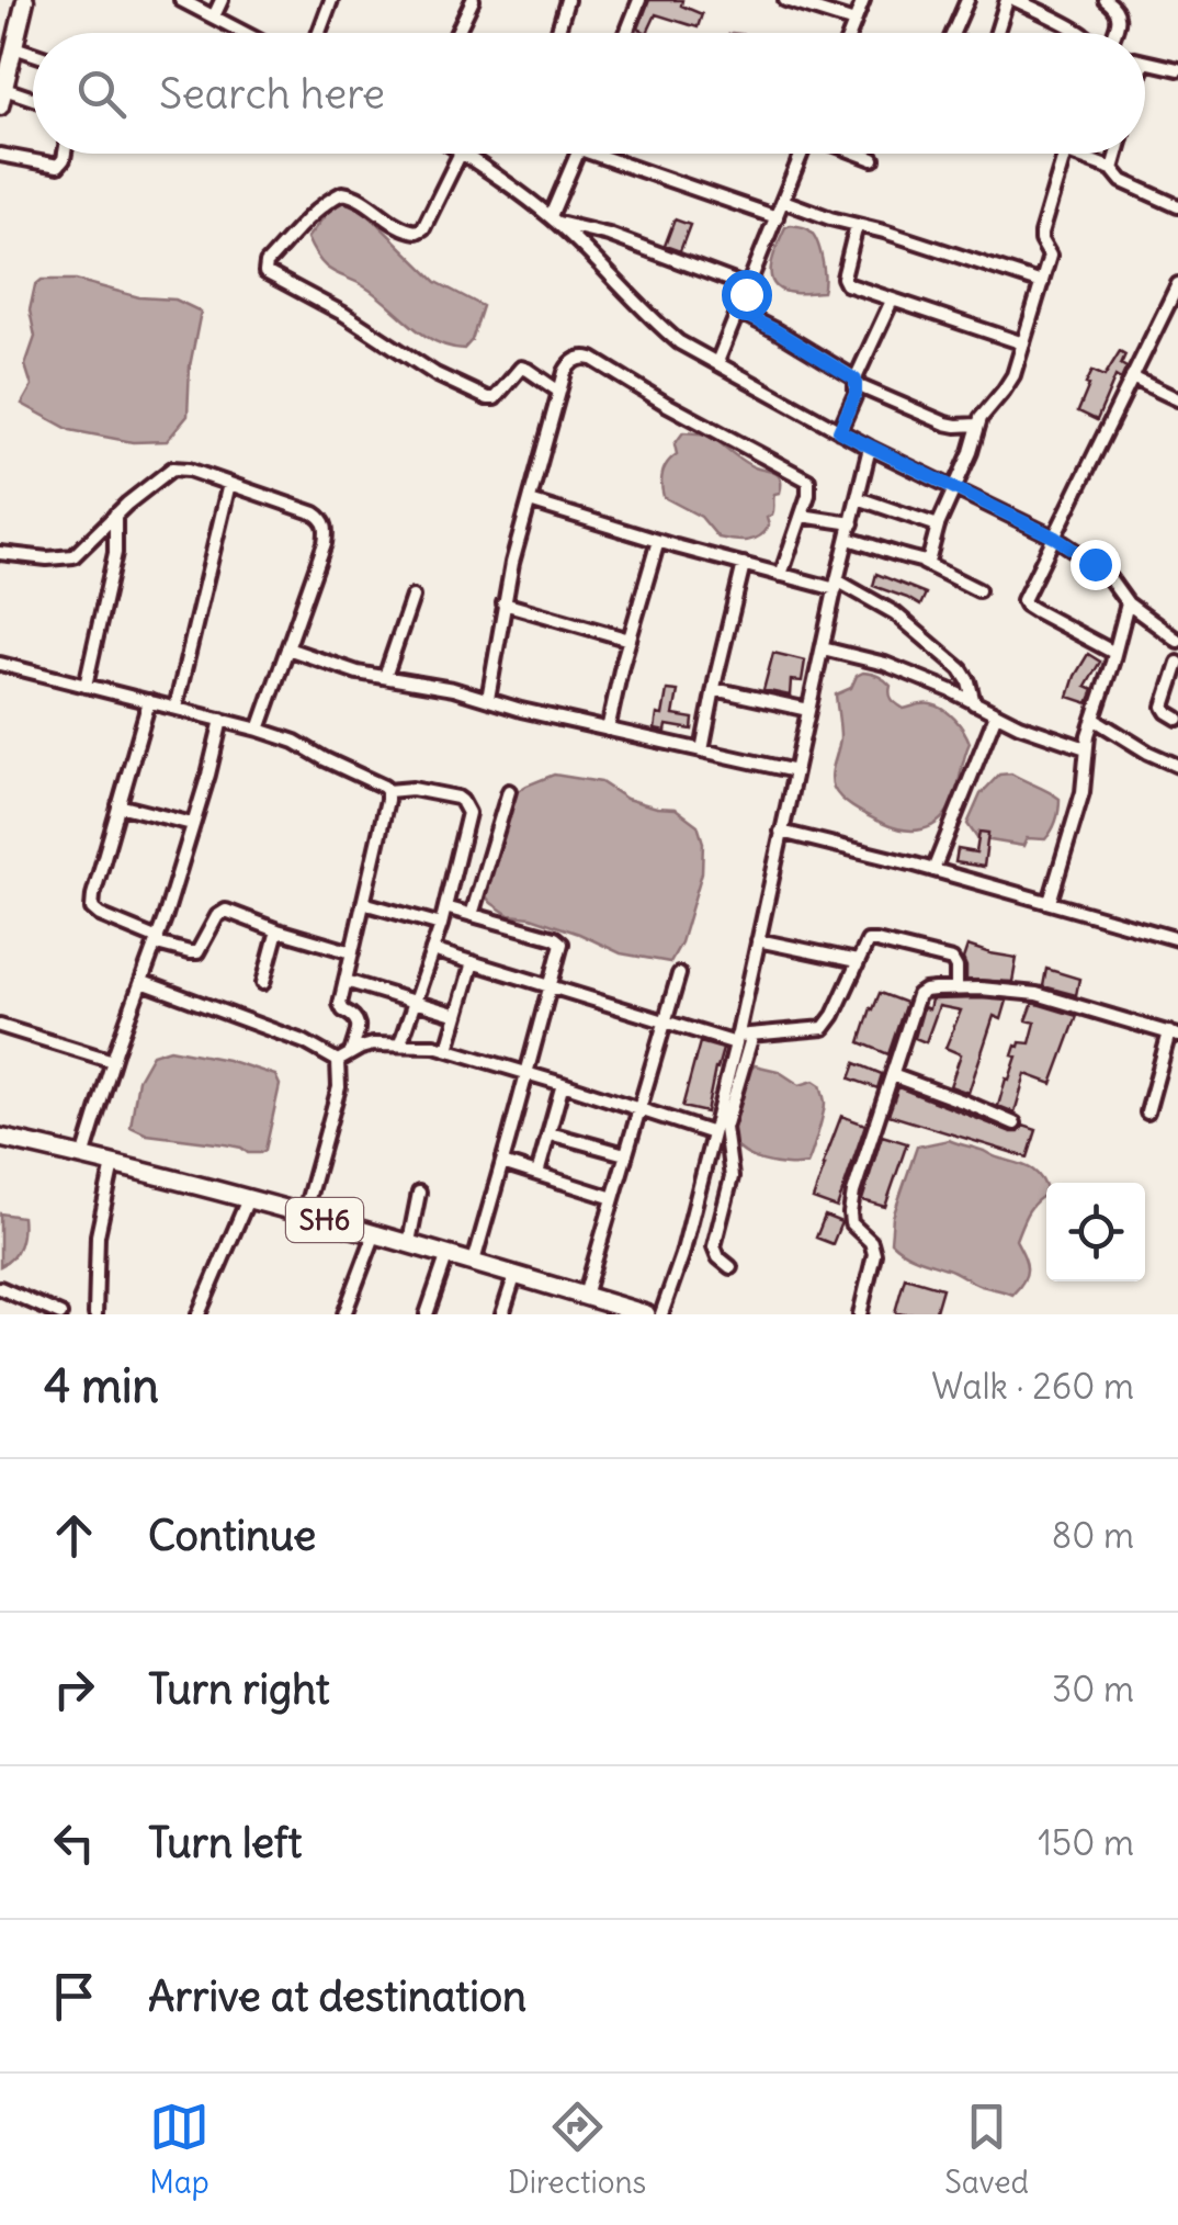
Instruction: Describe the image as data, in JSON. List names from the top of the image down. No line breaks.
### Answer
{"streets":{"main road":["SH6"]},"page":{"search":"Search here","heading":["4 min","Walk · 260 m"],"list":[["Continue","80 m"],["Turn right","30 m"],["Turn left","150 m"],"Arrive at destination"],"nav":["Map","Directions","Saved"]}}
